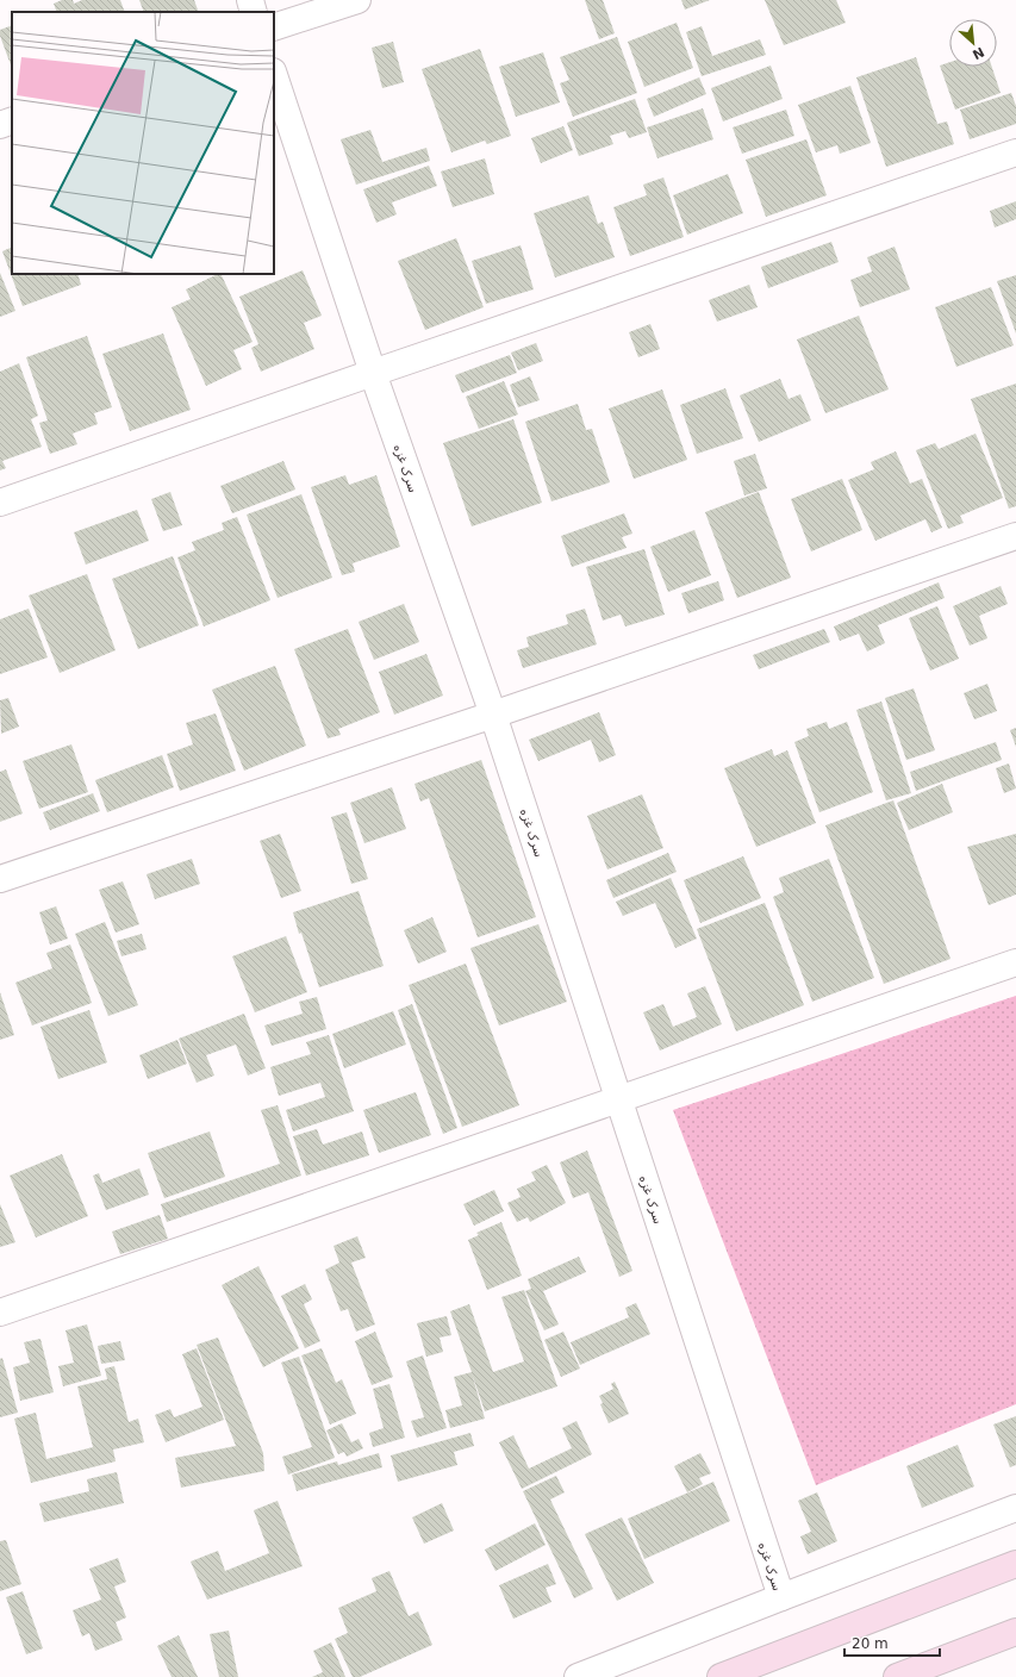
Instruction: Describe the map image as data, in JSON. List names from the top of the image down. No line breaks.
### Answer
{"streets":{"street":["سرک غزه"]},"scale_bar":"20 m","north":"bottom right"}
